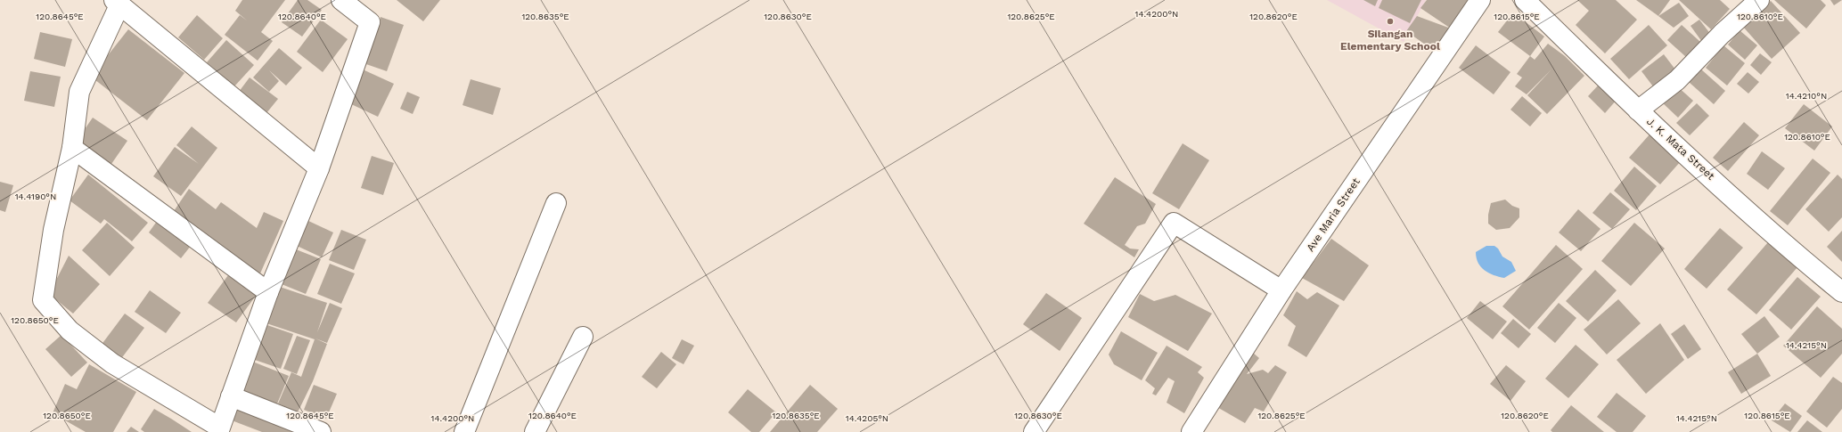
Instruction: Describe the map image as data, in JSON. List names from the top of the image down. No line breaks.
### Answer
{"streets":{"street":["J. K. Mata Street","Ave Maria Street"]},"places":["Silangan Elementary School"],"coordinates":["14.4200°N","120.8645°E","120.8640°E","120.8635°E","120.8630°E","120.8625°E","120.8620°E","120.8615°E","120.8610°E","14.4210°N","14.4190°N","120.8650°E","14.4215°N","14.4205°N"]}
